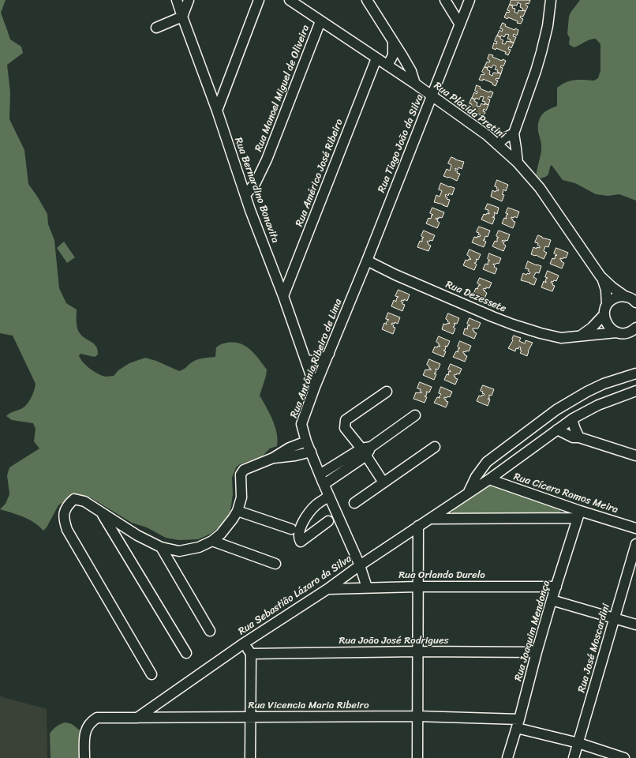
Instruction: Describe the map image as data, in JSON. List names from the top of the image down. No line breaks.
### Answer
{"streets":{"street":["Rua Manoel Miguel de Oliveira","Rua Plácida Pretini","Rua Tiago João da Silva","Rua Américo José Ribeiro","Rua Bernardino Bonavita","Rua Dezessete","Rua Antônia Ribeiro de Lima","Rua Cícero Ramos Meira","Rua Orlando Durelo","Rua Sebastião Lázaro da Silva","Rua Joaquim Mendonça","Rua João José Rodrigues","Rua José Moscardini","Rua Vicencia Maria Ribeiro"]},"crossings":[["Rua Manoel Miguel de Oliveira","Rua Plácida Pretini"],["Rua Manoel Miguel de Oliveira","Rua Bernardino Bonavita"],["Rua Plácida Pretini","Rua Tiago João da Silva"],["Rua Plácida Pretini","Rua Américo José Ribeiro"],["Rua Tiago João da Silva","Rua Dezessete"],["Rua Tiago João da Silva","Rua Antônia Ribeiro de Lima"],["Rua Américo José Ribeiro","Rua Bernardino Bonavita"],["Rua Bernardino Bonavita","Rua Antônia Ribeiro de Lima"],["Rua Dezessete","Rua Antônia Ribeiro de Lima"],["Rua Antônia Ribeiro de Lima","Rua Orlando Durelo"],["Rua Antônia Ribeiro de Lima","Rua Sebastião Lázaro da Silva"],["Rua Cícero Ramos Meira","Rua Sebastião Lázaro da Silva"],["Rua Cícero Ramos Meira","Rua Joaquim Mendonça"],["Rua Orlando Durelo","Rua Sebastião Lázaro da Silva"],["Rua Orlando Durelo","Rua Joaquim Mendonça"],["Rua Sebastião Lázaro da Silva","Rua Vicencia Maria Ribeiro"],["Rua Joaquim Mendonça","Rua João José Rodrigues"],["Rua Joaquim Mendonça","Rua Vicencia Maria Ribeiro"],["Rua José Moscardini","Rua Vicencia Maria Ribeiro"]]}
